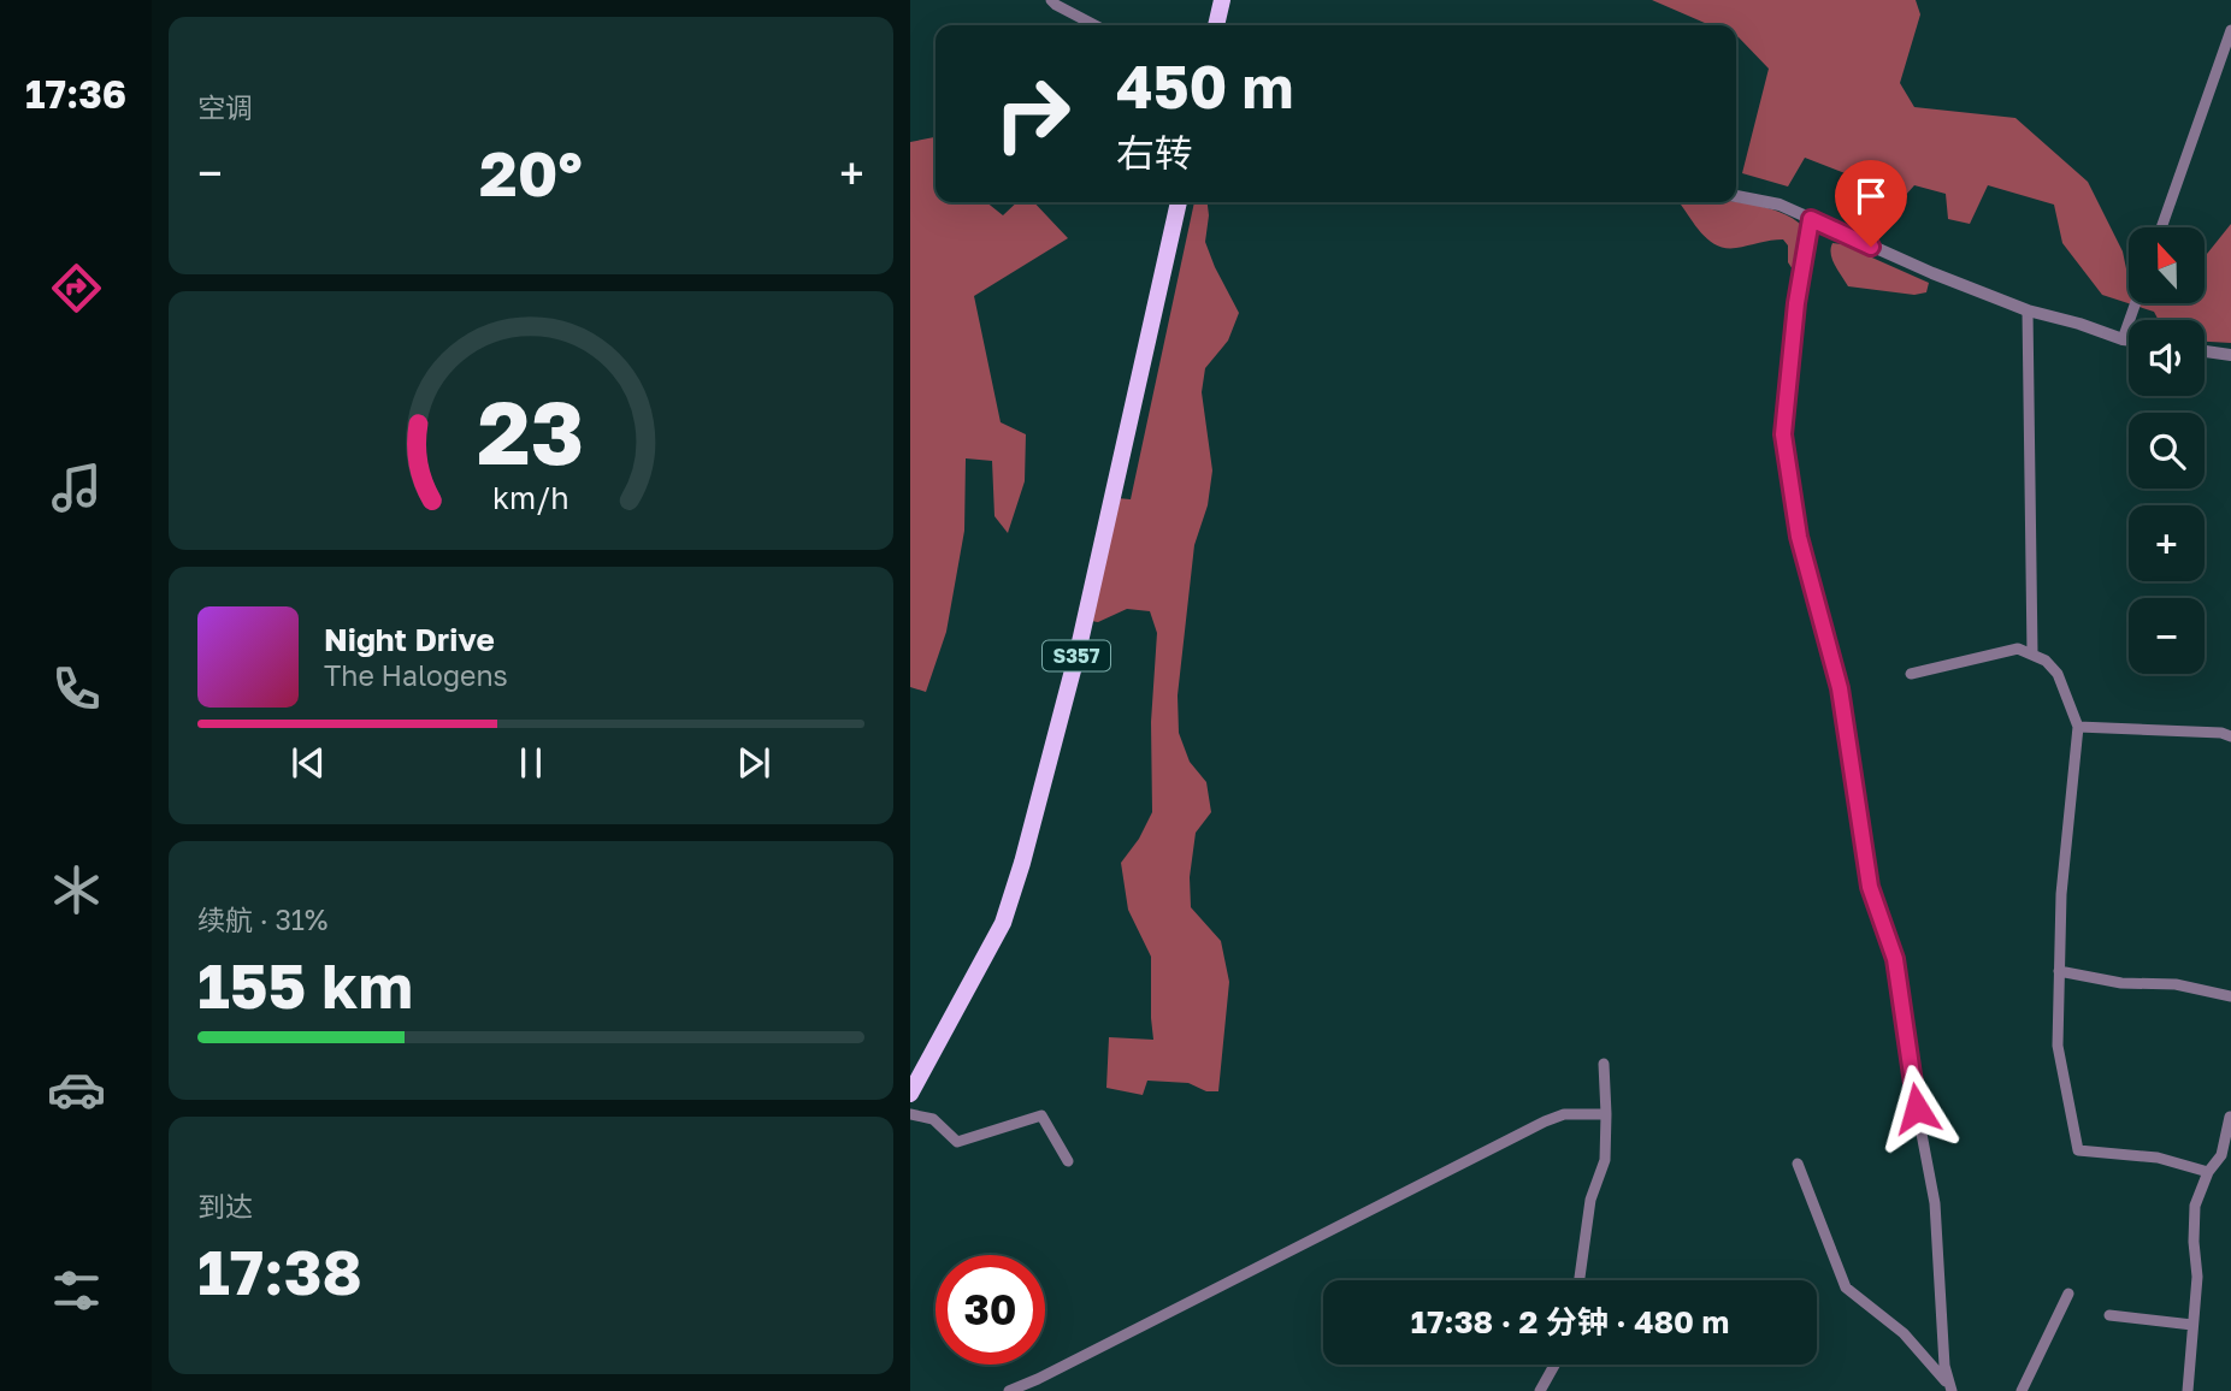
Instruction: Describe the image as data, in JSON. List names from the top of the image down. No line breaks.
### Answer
{"streets":{"main road":["S357"]},"north":"top","page":{"tabs":"17:36","tile":["空调",["续航 · 31%","155 km"],["到达","17:38"]],"turn":["450 m","右转"],"heat":["−","20°","+"],"map_buttons":["+","−"],"song":["Night Drive","The Halogens"],"limit":"30","trip":"17:38 · 2 分钟 · 480 m","gauge":["23","km/h"]}}
